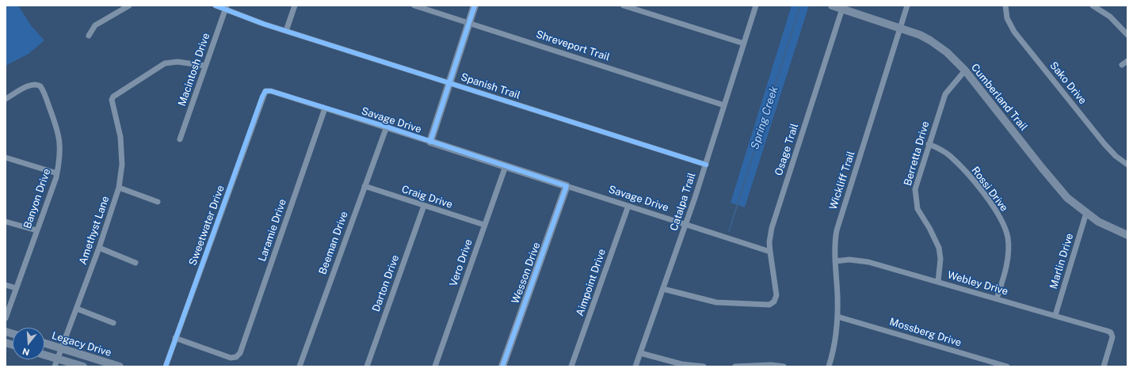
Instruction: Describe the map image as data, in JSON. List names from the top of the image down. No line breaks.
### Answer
{"streets":{"street":["Shreveport Trail","Macintosh Drive","Sako Drive","Spanish Trail","Cumberland Trail","Savage Drive","Osage Trail","Berretta Drive","Wickliff Trail","Rossi Drive","Craig Drive","Banyon Drive","Catalpa Trail","Sweetwater Drive","Amethyst Lane","Laramie Drive","Beeman Drive","Marlin Drive","Vero Drive","Wesson Drive","Aimpoint Drive","Darton Drive","Webley Drive","Mossberg Drive","Legacy Drive"]},"crossings":[["Shreveport Trail","Catalpa Trail"],["Macintosh Drive","Spanish Trail"],["Macintosh Drive","Amethyst Lane"],["Spanish Trail","Catalpa Trail"],["Cumberland Trail","Osage Trail"],["Cumberland Trail","Berretta Drive"],["Cumberland Trail","Wickliff Trail"],["Cumberland Trail","Marlin Drive"],["Savage Drive","Osage Trail"],["Savage Drive","Catalpa Trail"],["Savage Drive","Sweetwater Drive"],["Savage Drive","Laramie Drive"],["Savage Drive","Beeman Drive"],["Savage Drive","Vero Drive"],["Savage Drive","Wesson Drive"],["Savage Drive","Aimpoint Drive"],["Osage Trail","Catalpa Trail"],["Berretta Drive","Rossi Drive"],["Berretta Drive","Webley Drive"],["Wickliff Trail","Webley Drive"],["Wickliff Trail","Mossberg Drive"],["Rossi Drive","Webley Drive"],["Craig Drive","Beeman Drive"],["Craig Drive","Vero Drive"],["Craig Drive","Darton Drive"],["Sweetwater Drive","Laramie Drive"],["Amethyst Lane","Legacy Drive"],["Marlin Drive","Webley Drive"]],"water":["Spring Creek"],"north":"bottom"}
